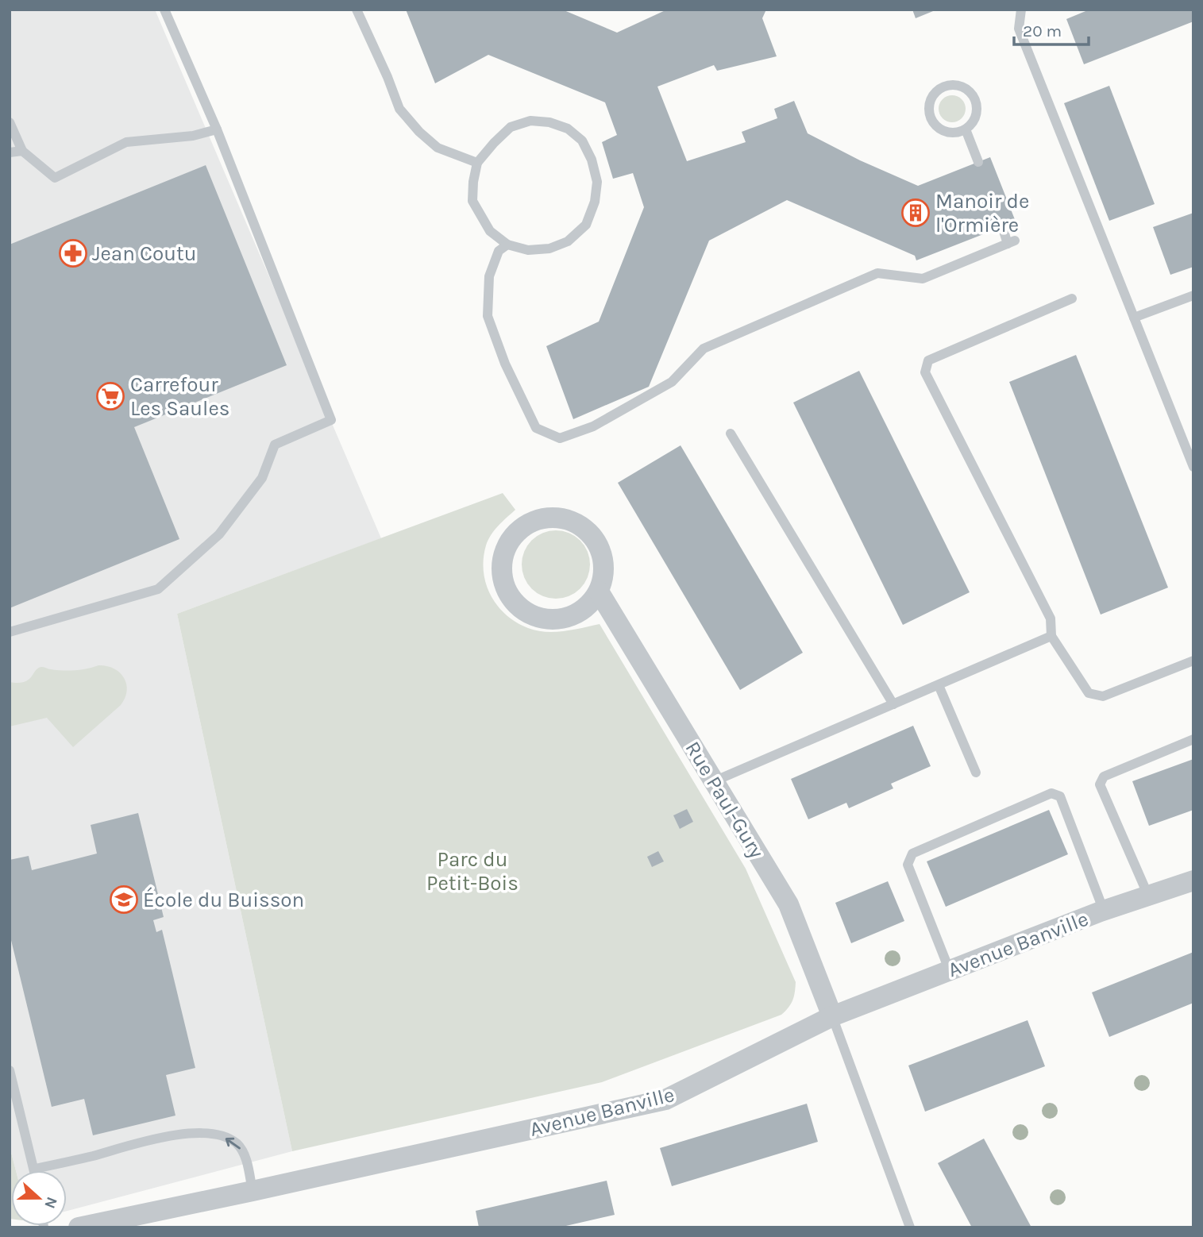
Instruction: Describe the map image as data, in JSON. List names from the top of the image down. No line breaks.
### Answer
{"streets":{"street":["Rue Paul-Gury","Avenue Banville"]},"crossings":[["Rue Paul-Gury","Avenue Banville"]],"parks":["Parc du Petit-Bois"],"places":{"building":["Manoir de l'Ormière"],"pharmacy":["Jean Coutu"],"supermarket":["Carrefour Les Saules"],"school or university":["École du Buisson"]},"scale_bar":"20 m","north":"right"}
